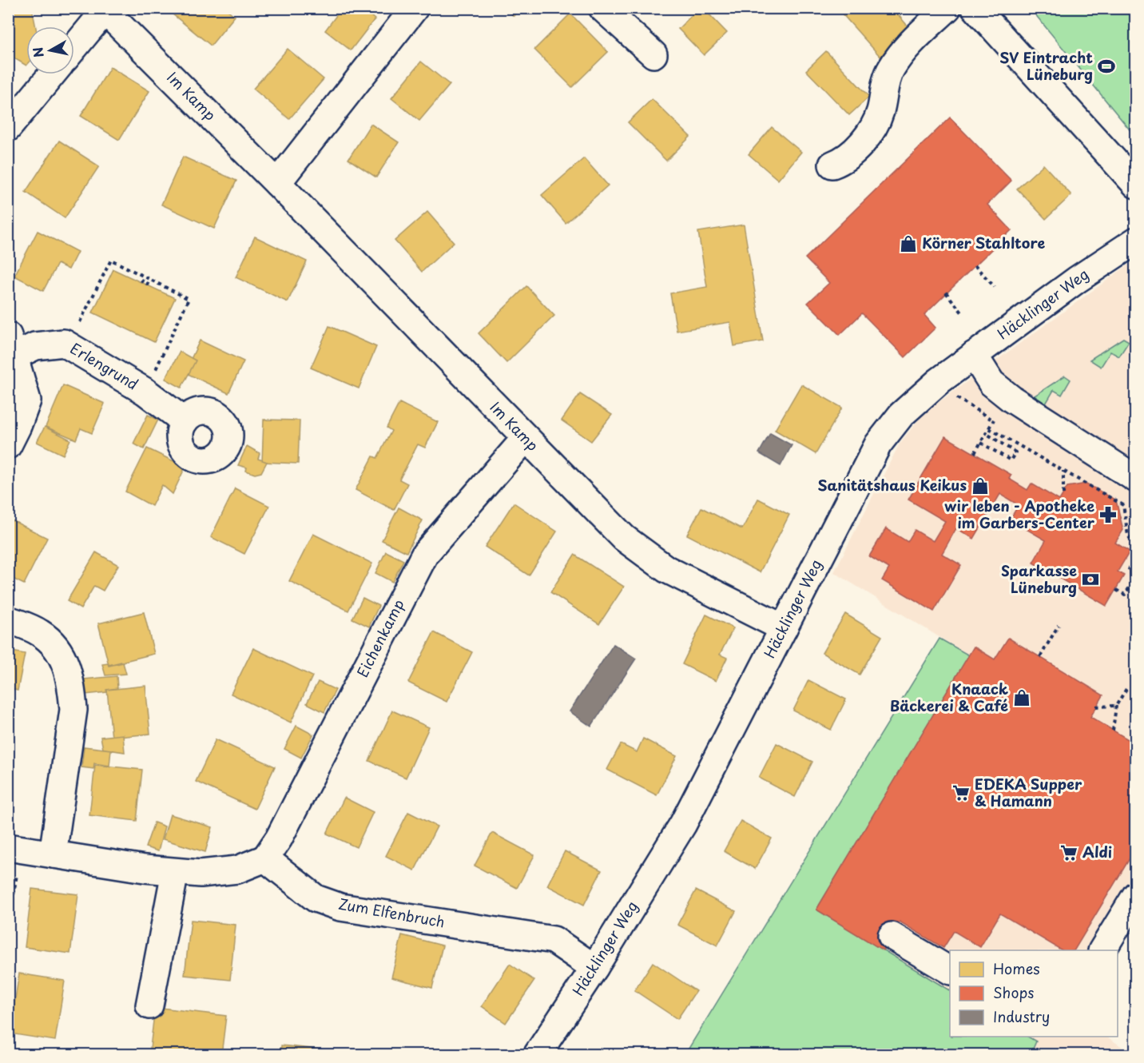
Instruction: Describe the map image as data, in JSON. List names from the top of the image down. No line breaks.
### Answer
{"streets":{"street":["Im Kamp","Häcklinger Weg","Erlengrund","Eichenkamp","Zum Elfenbruch"]},"crossings":[["Im Kamp","Häcklinger Weg"],["Im Kamp","Eichenkamp"],["Häcklinger Weg","Zum Elfenbruch"],["Eichenkamp","Zum Elfenbruch"]],"places":{"sports":["SV Eintracht Lüneburg"],"shop":["Körner Stahltore","Sanitätshaus Keikus","Knaack Bäckerei & Café"],"pharmacy":["wir leben - Apotheke im Garbers-Center"],"bank":["Sparkasse Lüneburg"],"supermarket":["EDEKA Supper & Hamann","Aldi"]},"legend":["Homes","Shops","Industry"],"north":"left"}
